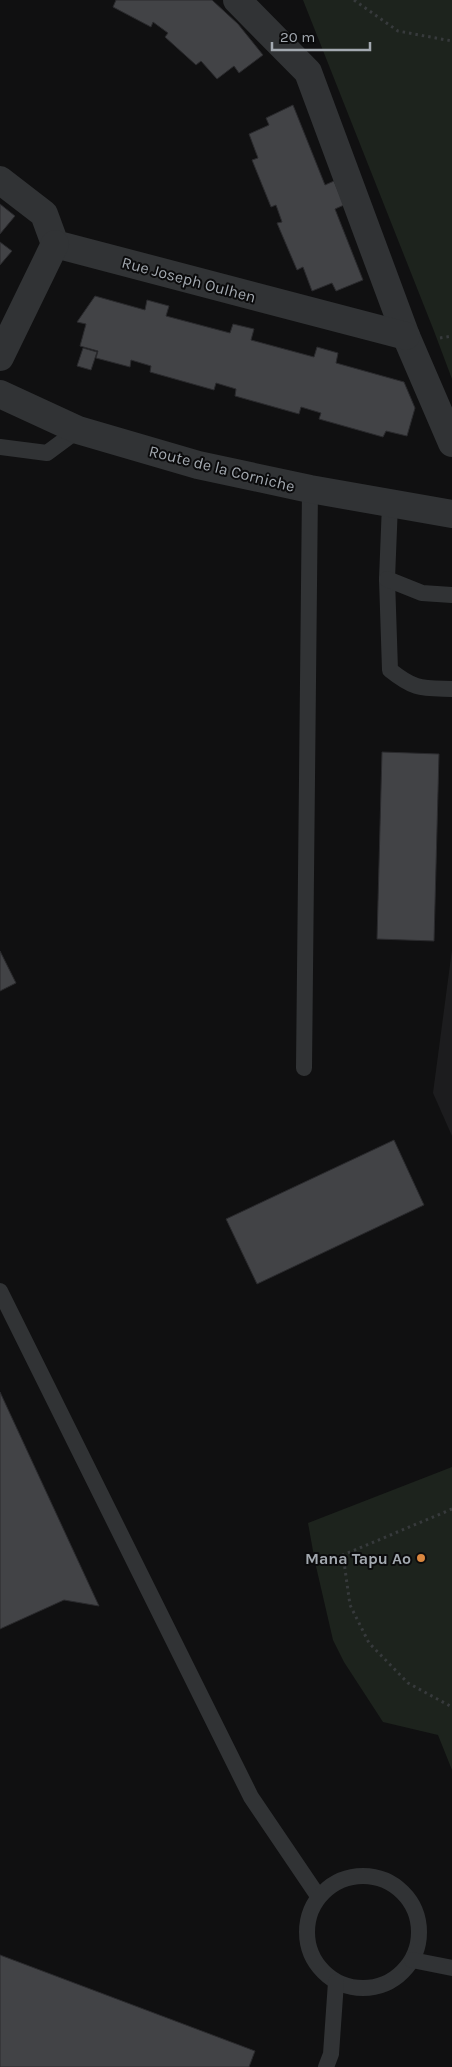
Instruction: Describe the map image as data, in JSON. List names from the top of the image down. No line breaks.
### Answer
{"streets":{"street":["Rue Joseph Oulhen","Route de la Corniche"]},"places":["Mana Tapu Ao"],"scale_bar":"20 m"}
